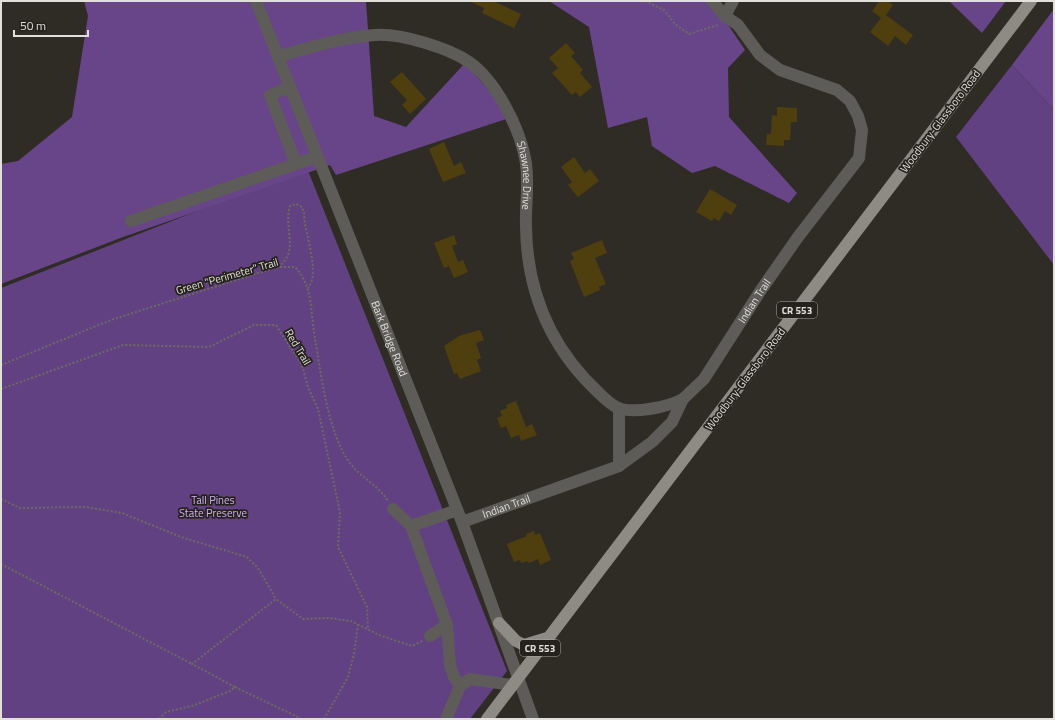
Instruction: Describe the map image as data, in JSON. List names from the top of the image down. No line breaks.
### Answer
{"streets":{"main road":["Woodbury-Glassboro Road","CR 553"],"street":["Shawnee Drive","Indian Trail","Bark Bridge Road"],"path":["Green \"Perimeter\" Trail","Red Trail"]},"crossings":[["Woodbury-Glassboro Road","Bark Bridge Road"],["Shawnee Drive","Indian Trail"],["Shawnee Drive","Bark Bridge Road"],["Indian Trail","Bark Bridge Road"]],"parks":["Tall Pines State Preserve"],"scale_bar":"50 m"}
